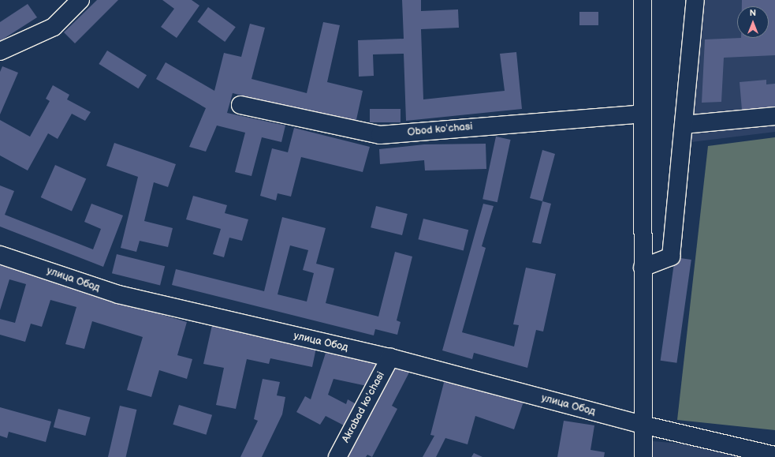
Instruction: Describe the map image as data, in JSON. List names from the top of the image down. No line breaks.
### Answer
{"streets":{"street":["Obod koʻchasi","улица Обод","Akrabad koʻchasi"]},"crossings":[["улица Обод","Akrabad koʻchasi"]],"north":"top"}
